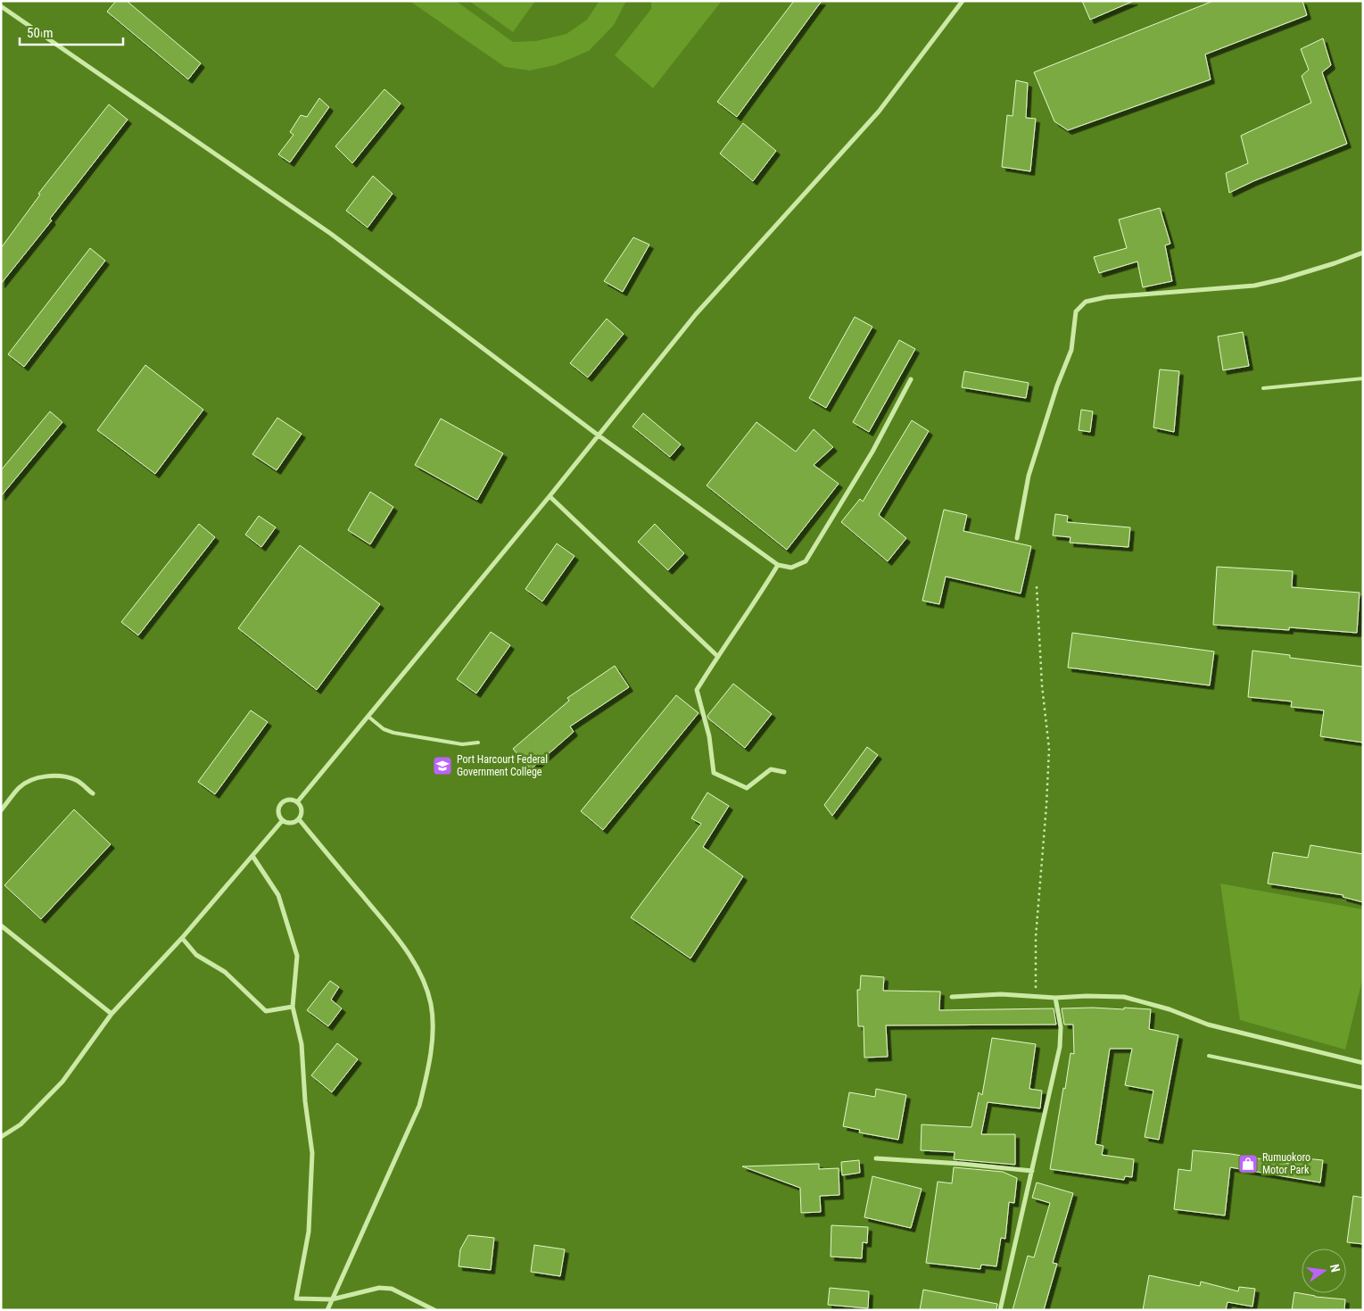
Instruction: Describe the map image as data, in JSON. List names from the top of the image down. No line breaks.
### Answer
{"places":{"school or university":["Port Harcourt Federal Government College"],"shop":["Rumuokoro Motor Park"]},"scale_bar":"50 m","north":"right"}
